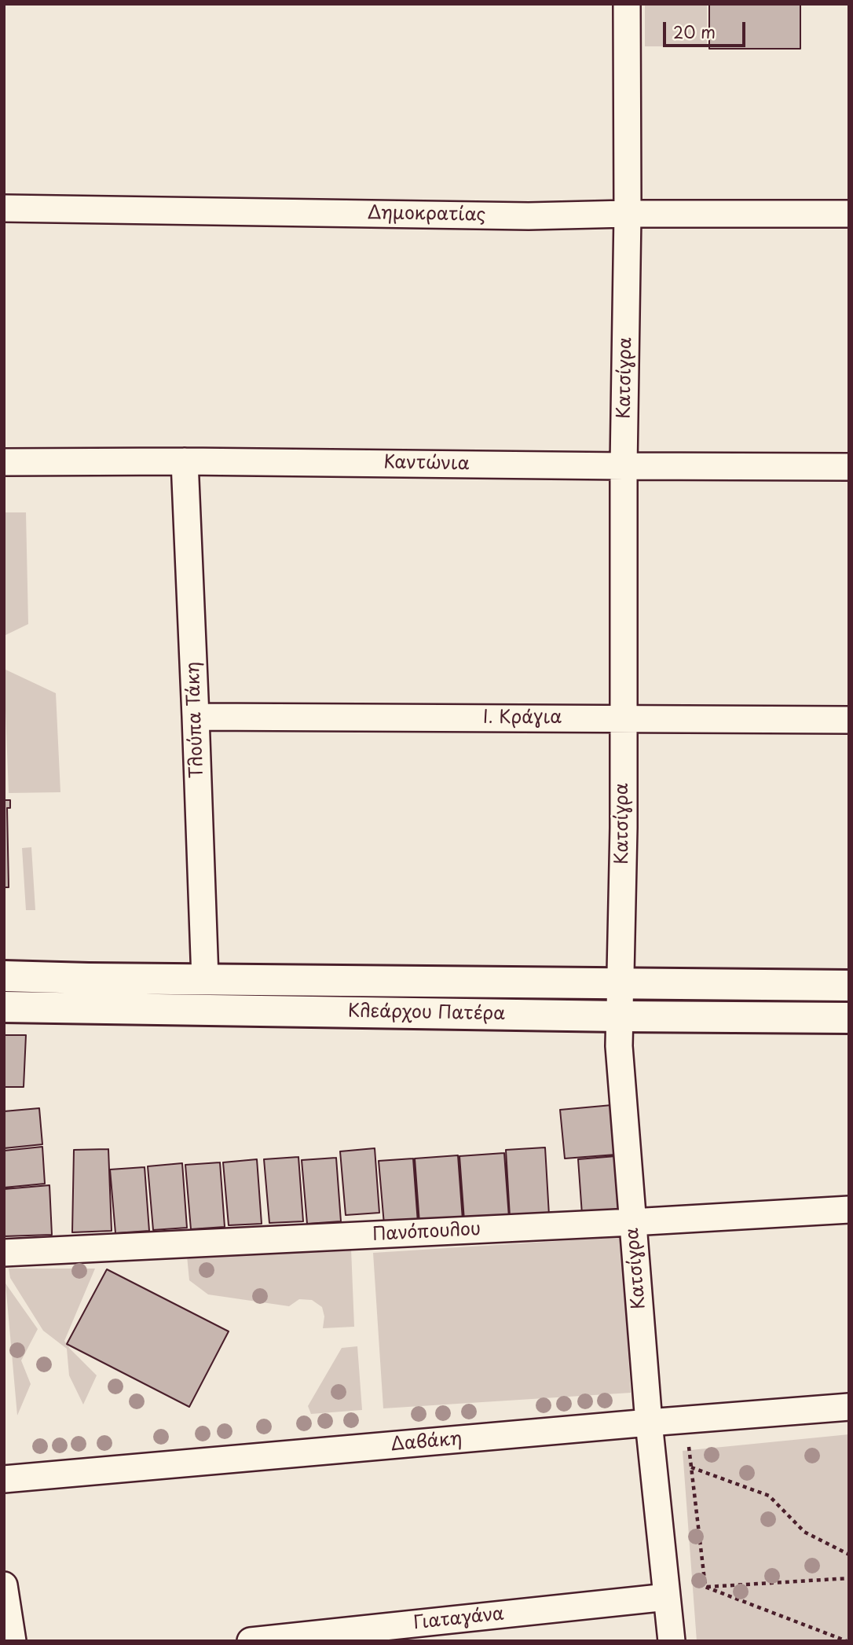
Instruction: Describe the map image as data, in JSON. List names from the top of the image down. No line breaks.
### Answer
{"streets":{"street":["Δημοκρατίας","Κατσίγρα","Καντώνια","Ι. Κράγια","Τλούπα Τάκη","Κλεάρχου Πατέρα","Πανόπουλου","Δαβάκη","Γιαταγάνα"]},"crossings":[["Δημοκρατίας","Κατσίγρα"],["Κατσίγρα","Καντώνια"],["Κατσίγρα","Ι. Κράγια"],["Κατσίγρα","Κλεάρχου Πατέρα"],["Κατσίγρα","Πανόπουλου"],["Κατσίγρα","Δαβάκη"],["Κατσίγρα","Γιαταγάνα"],["Καντώνια","Τλούπα Τάκη"],["Ι. Κράγια","Τλούπα Τάκη"],["Τλούπα Τάκη","Κλεάρχου Πατέρα"]],"scale_bar":"20 m"}
